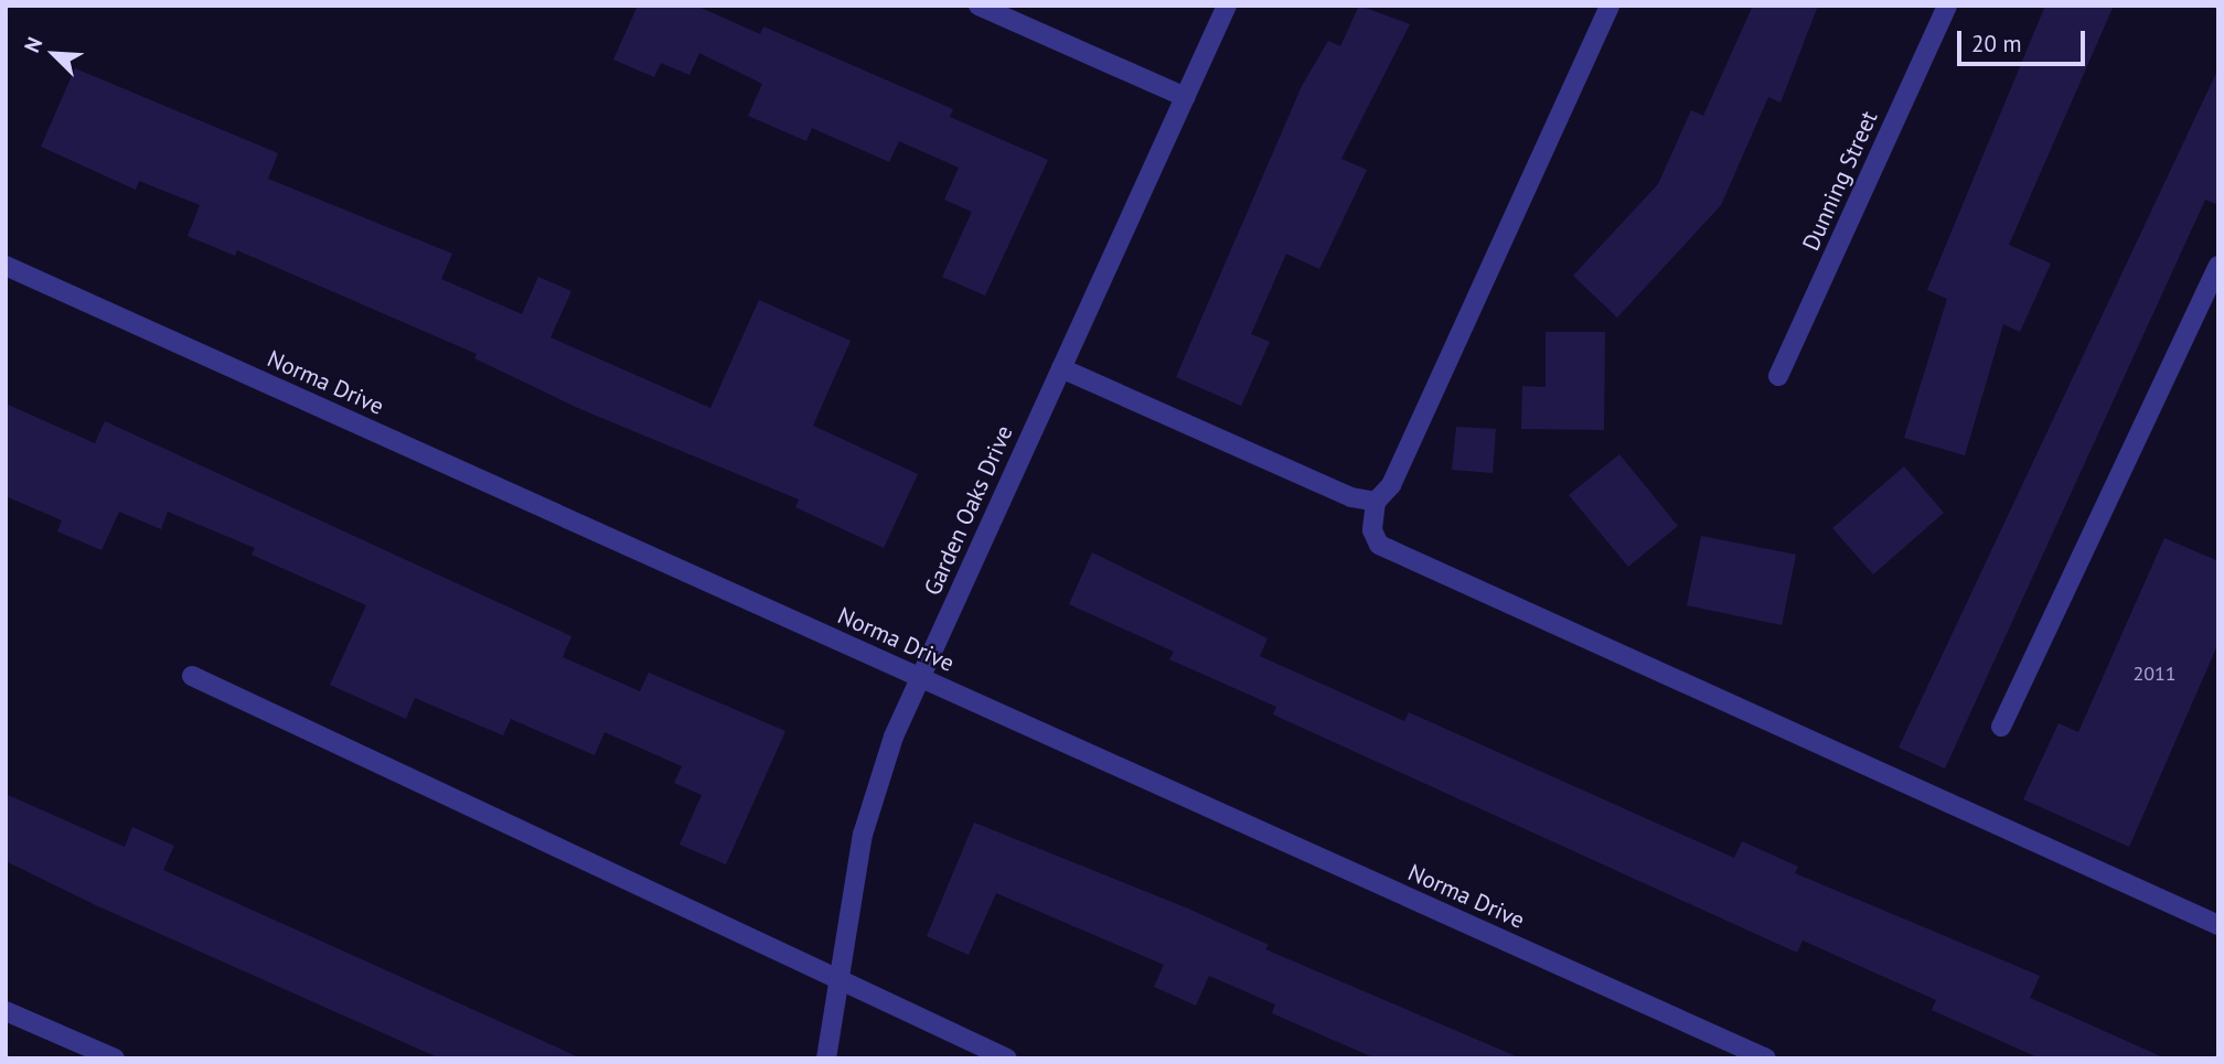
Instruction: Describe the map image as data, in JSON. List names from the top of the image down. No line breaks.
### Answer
{"streets":{"street":["Dunning Street","Norma Drive","Garden Oaks Drive"]},"crossings":[["Norma Drive","Garden Oaks Drive"]],"house_numbers":["2011"],"scale_bar":"20 m","north":"top left"}
